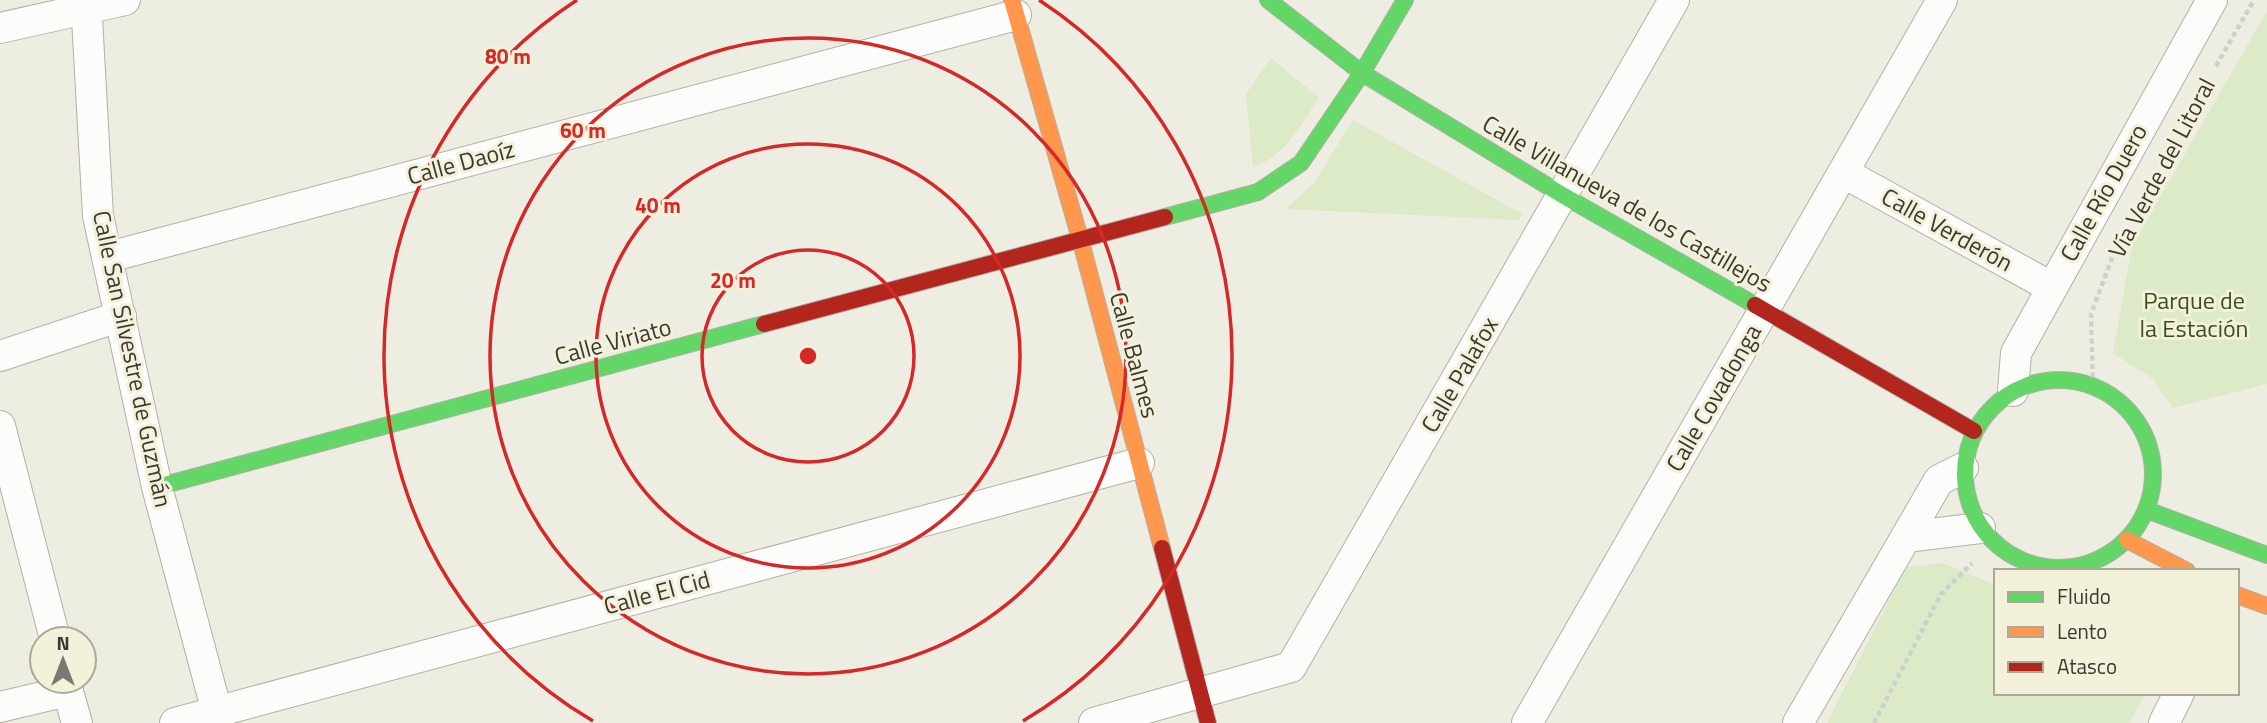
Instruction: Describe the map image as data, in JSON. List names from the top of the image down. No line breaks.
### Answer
{"streets":{"street":["Calle Daoíz","Calle Río Duero","Calle Villanueva de los Castillejos","Calle Verderón","Calle Viriato","Calle Balmes","Calle San Silvestre de Guzmán","Calle Palafox","Calle Covadonga","Calle El Cid"],"path":["Vía Verde del Litoral"]},"crossings":[["Calle Daoíz","Calle Balmes"],["Calle Daoíz","Calle San Silvestre de Guzmán"],["Vía Verde del Litoral","Calle Río Duero"],["Vía Verde del Litoral","Calle Villanueva de los Castillejos"],["Calle Río Duero","Calle Villanueva de los Castillejos"],["Calle Río Duero","Calle Verderón"],["Calle Villanueva de los Castillejos","Calle Viriato"],["Calle Villanueva de los Castillejos","Calle Palafox"],["Calle Villanueva de los Castillejos","Calle Covadonga"],["Calle Verderón","Calle Covadonga"],["Calle Viriato","Calle Balmes"],["Calle Viriato","Calle San Silvestre de Guzmán"],["Calle Balmes","Calle Palafox"],["Calle Balmes","Calle El Cid"],["Calle San Silvestre de Guzmán","Calle El Cid"]],"parks":["Parque de la Estación"],"legend":["Fluido","Lento","Atasco"],"north":"top","rings":["80 m","60 m","40 m","20 m"]}
